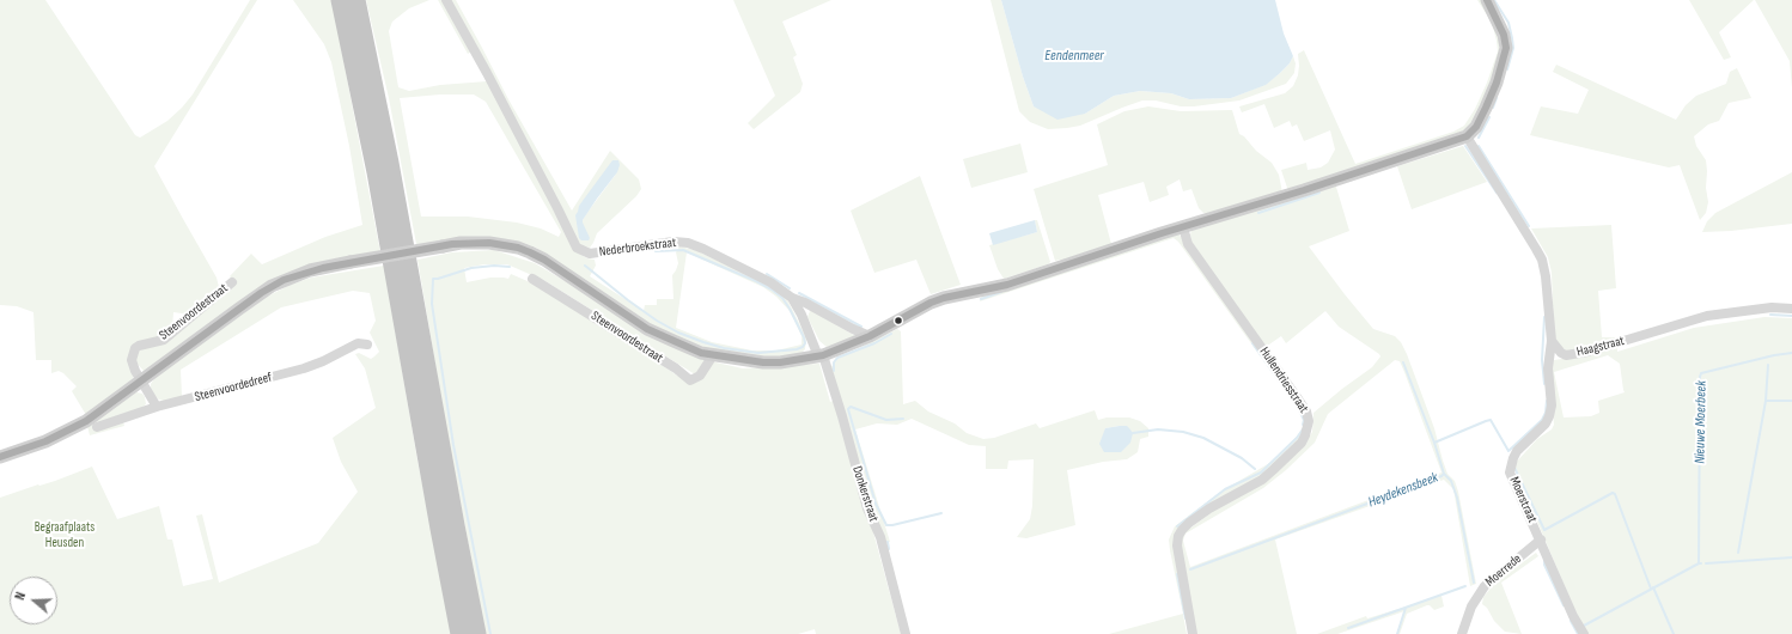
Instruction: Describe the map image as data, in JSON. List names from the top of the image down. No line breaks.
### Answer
{"streets":{"street":["Nederbroekstraat","Steenvoordestraat","Haagstraat","Hullendriesstraat","Steenvoordedreef","Donkerstraat","Moerstraat","Moerrede"]},"crossings":[["Nederbroekstraat","Steenvoordestraat"],["Nederbroekstraat","Donkerstraat"],["Steenvoordestraat","Hullendriesstraat"],["Steenvoordestraat","Steenvoordedreef"],["Steenvoordestraat","Donkerstraat"],["Haagstraat","Moerstraat"],["Moerstraat","Moerrede"]],"water":["Eendenmeer","Nieuwe Moerbeek","Heydekensbeek"],"parks":["Begraafplaats Heusden"],"north":"left"}
